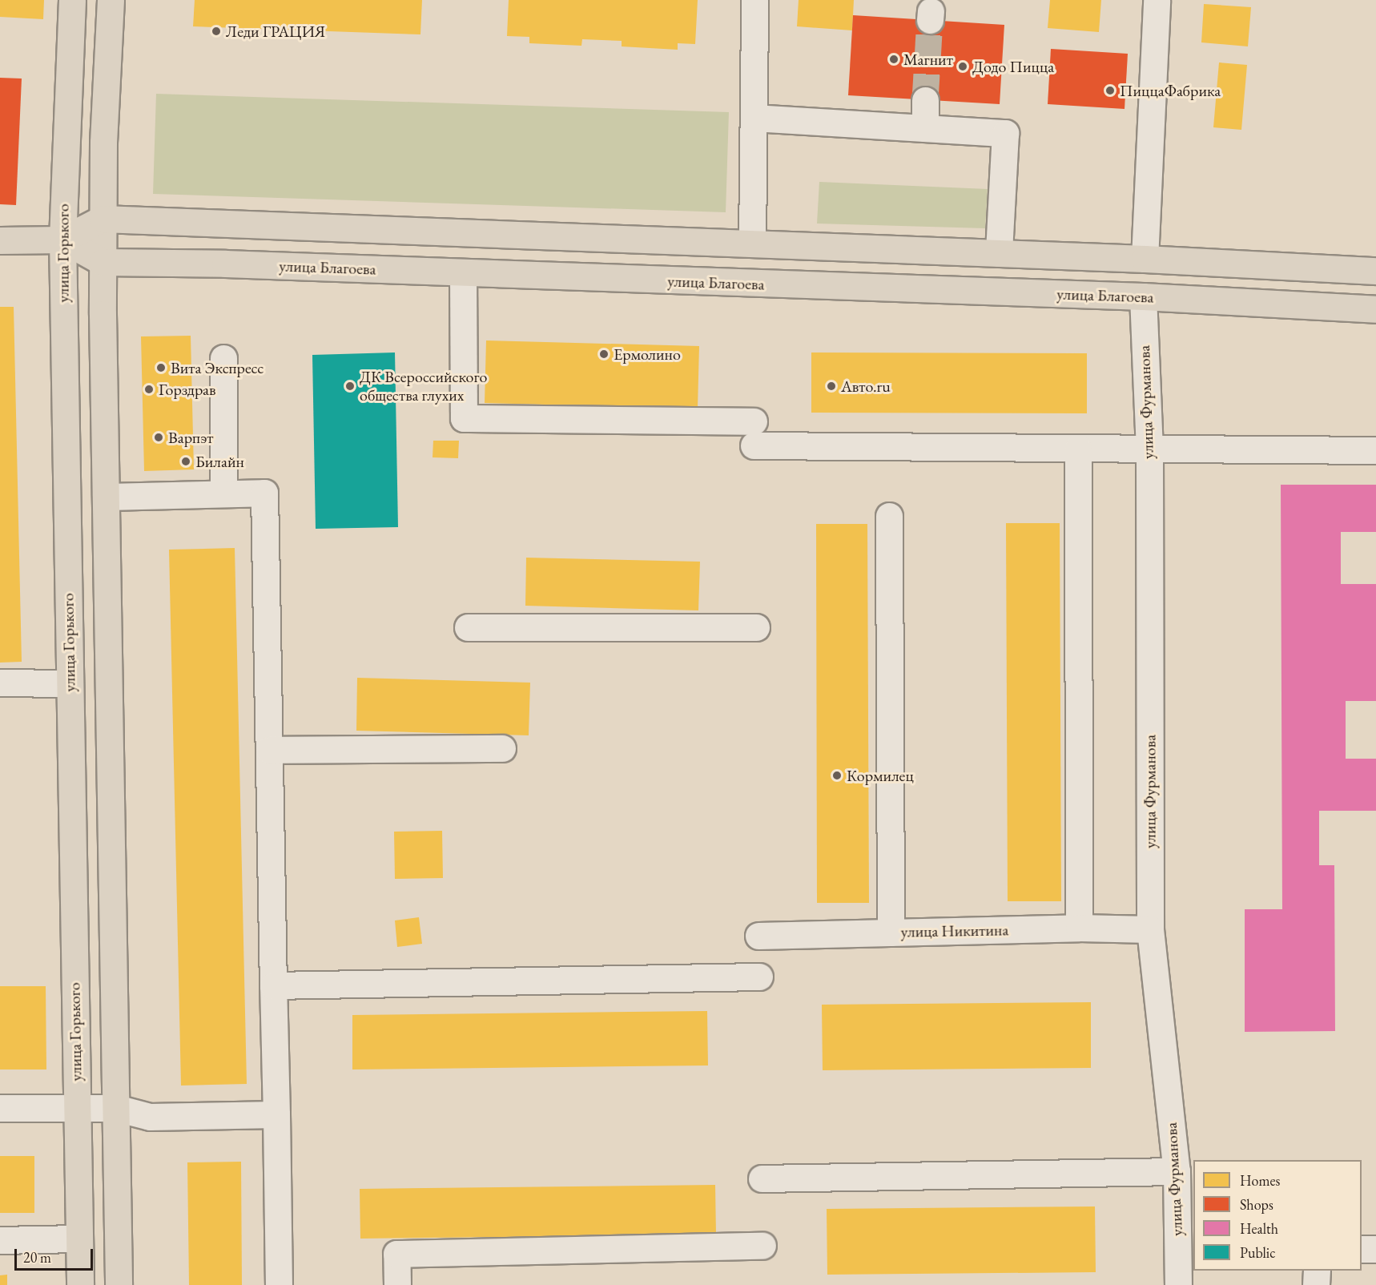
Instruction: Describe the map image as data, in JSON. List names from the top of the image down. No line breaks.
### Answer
{"streets":{"main road":["улица Горького","улица Благоева"],"street":["улица Фурманова","улица Никитина"]},"crossings":[["улица Горького","улица Благоева"],["улица Благоева","улица Фурманова"],["улица Фурманова","улица Никитина"]],"places":["Леди ГРАЦИЯ","Магнит","Додо Пицца","ПиццаФабрика","Ермолино","Вита Экспресс","ДК Всероссийского общества глухих","Авто.ru","Горздрав","Варпэт","Билайн","Кормилец"],"legend":["Homes","Shops","Health","Public"],"scale_bar":"20 m"}
